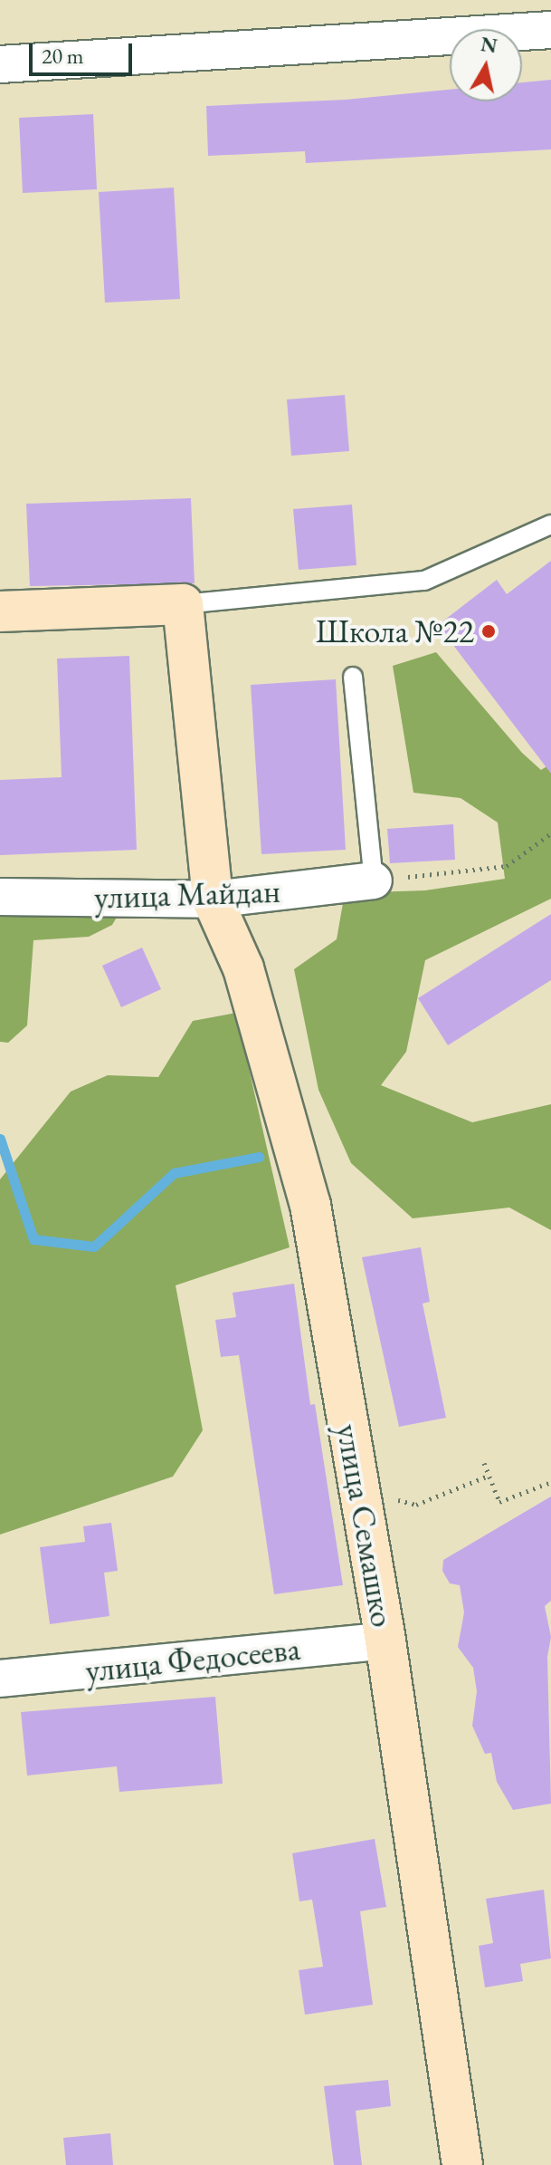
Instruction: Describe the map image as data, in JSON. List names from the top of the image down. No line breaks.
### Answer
{"streets":{"street":["улица Майдан","улица Семашко","улица Федосеева"]},"crossings":[["улица Майдан","улица Семашко"],["улица Семашко","улица Федосеева"]],"places":["Школа №22"],"scale_bar":"20 m","north":"top"}
